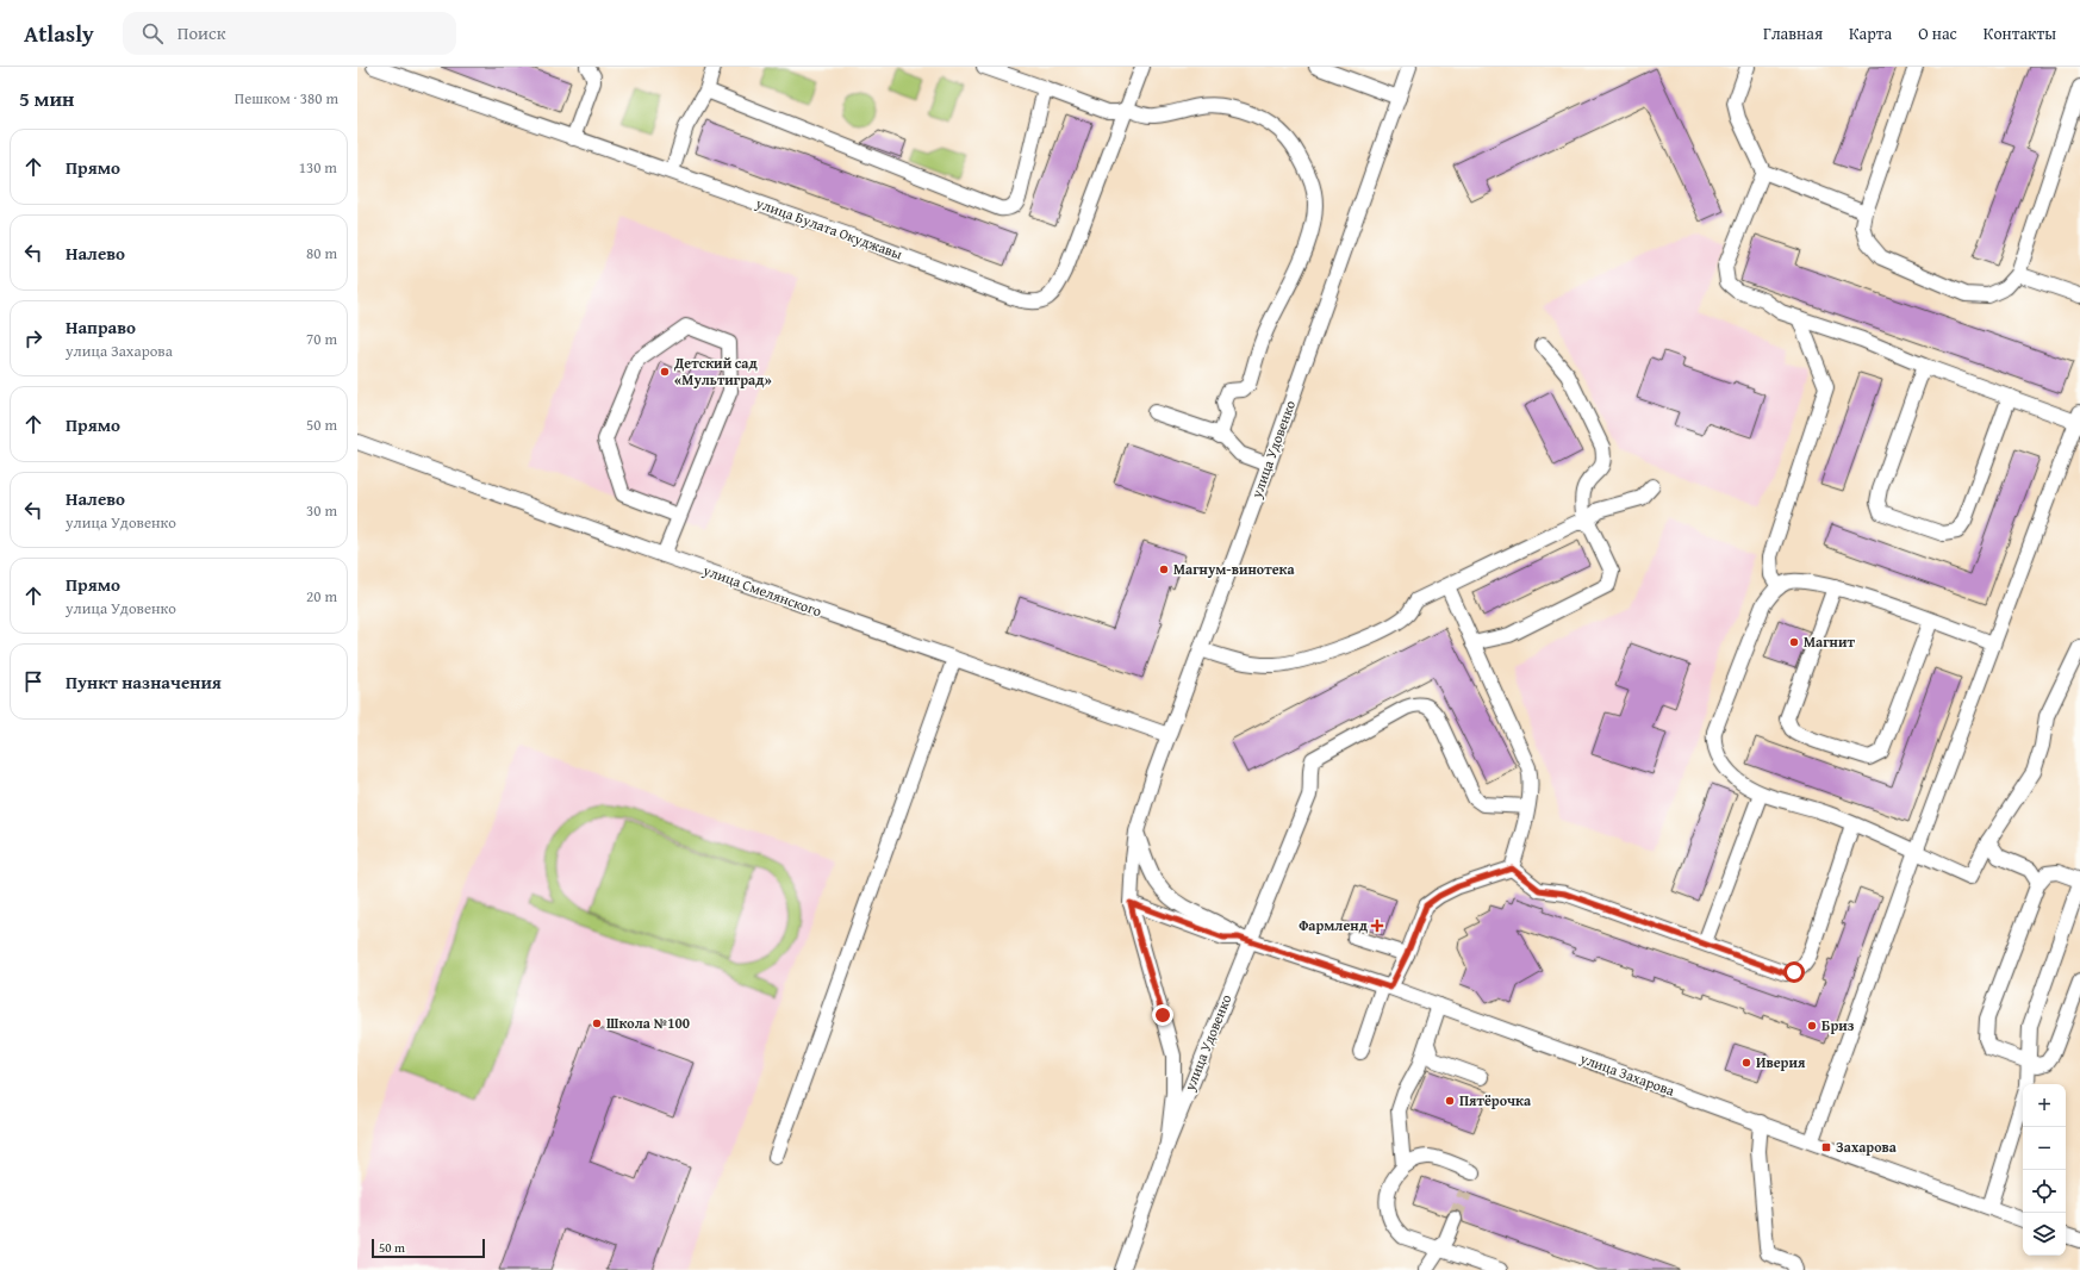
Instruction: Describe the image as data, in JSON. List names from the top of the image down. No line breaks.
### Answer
{"streets":{"street":["улица Булата Окуджавы","улица Удовенко","улица Смелянского","улица Захарова"]},"crossings":[["улица Удовенко","улица Смелянского"],["улица Удовенко","улица Захарова"]],"places":{"other":["Детский сад «Мультиград»","Магнум-винотека","Магнит","Школа №100","Бриз","Иверия","Пятёрочка"],"health":["Фармленд"],"transit":["Захарова"]},"scale_bar":"50 m","page":{"header":"Atlasly","search":"Поиск","nav":["Главная","Карта","О нас","Контакты"],"heading":["5 мин","Пешком · 380 m"],"list":[["Прямо","130 m"],["Налево","80 m"],["Направо","улица Захарова","70 m"],["Прямо","50 m"],["Налево","улица Удовенко","30 m"],["Прямо","улица Удовенко","20 m"],"Пункт назначения"],"map_buttons":["+","−"],"scale":"50 m"}}
